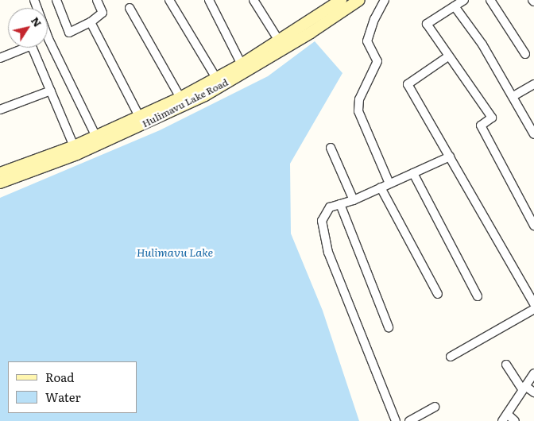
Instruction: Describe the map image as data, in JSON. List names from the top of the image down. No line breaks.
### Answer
{"streets":{"main road":["Hulimavu Lake Road"]},"water":["Hulimavu Lake"],"legend":["Road","Water"],"north":"top right"}
